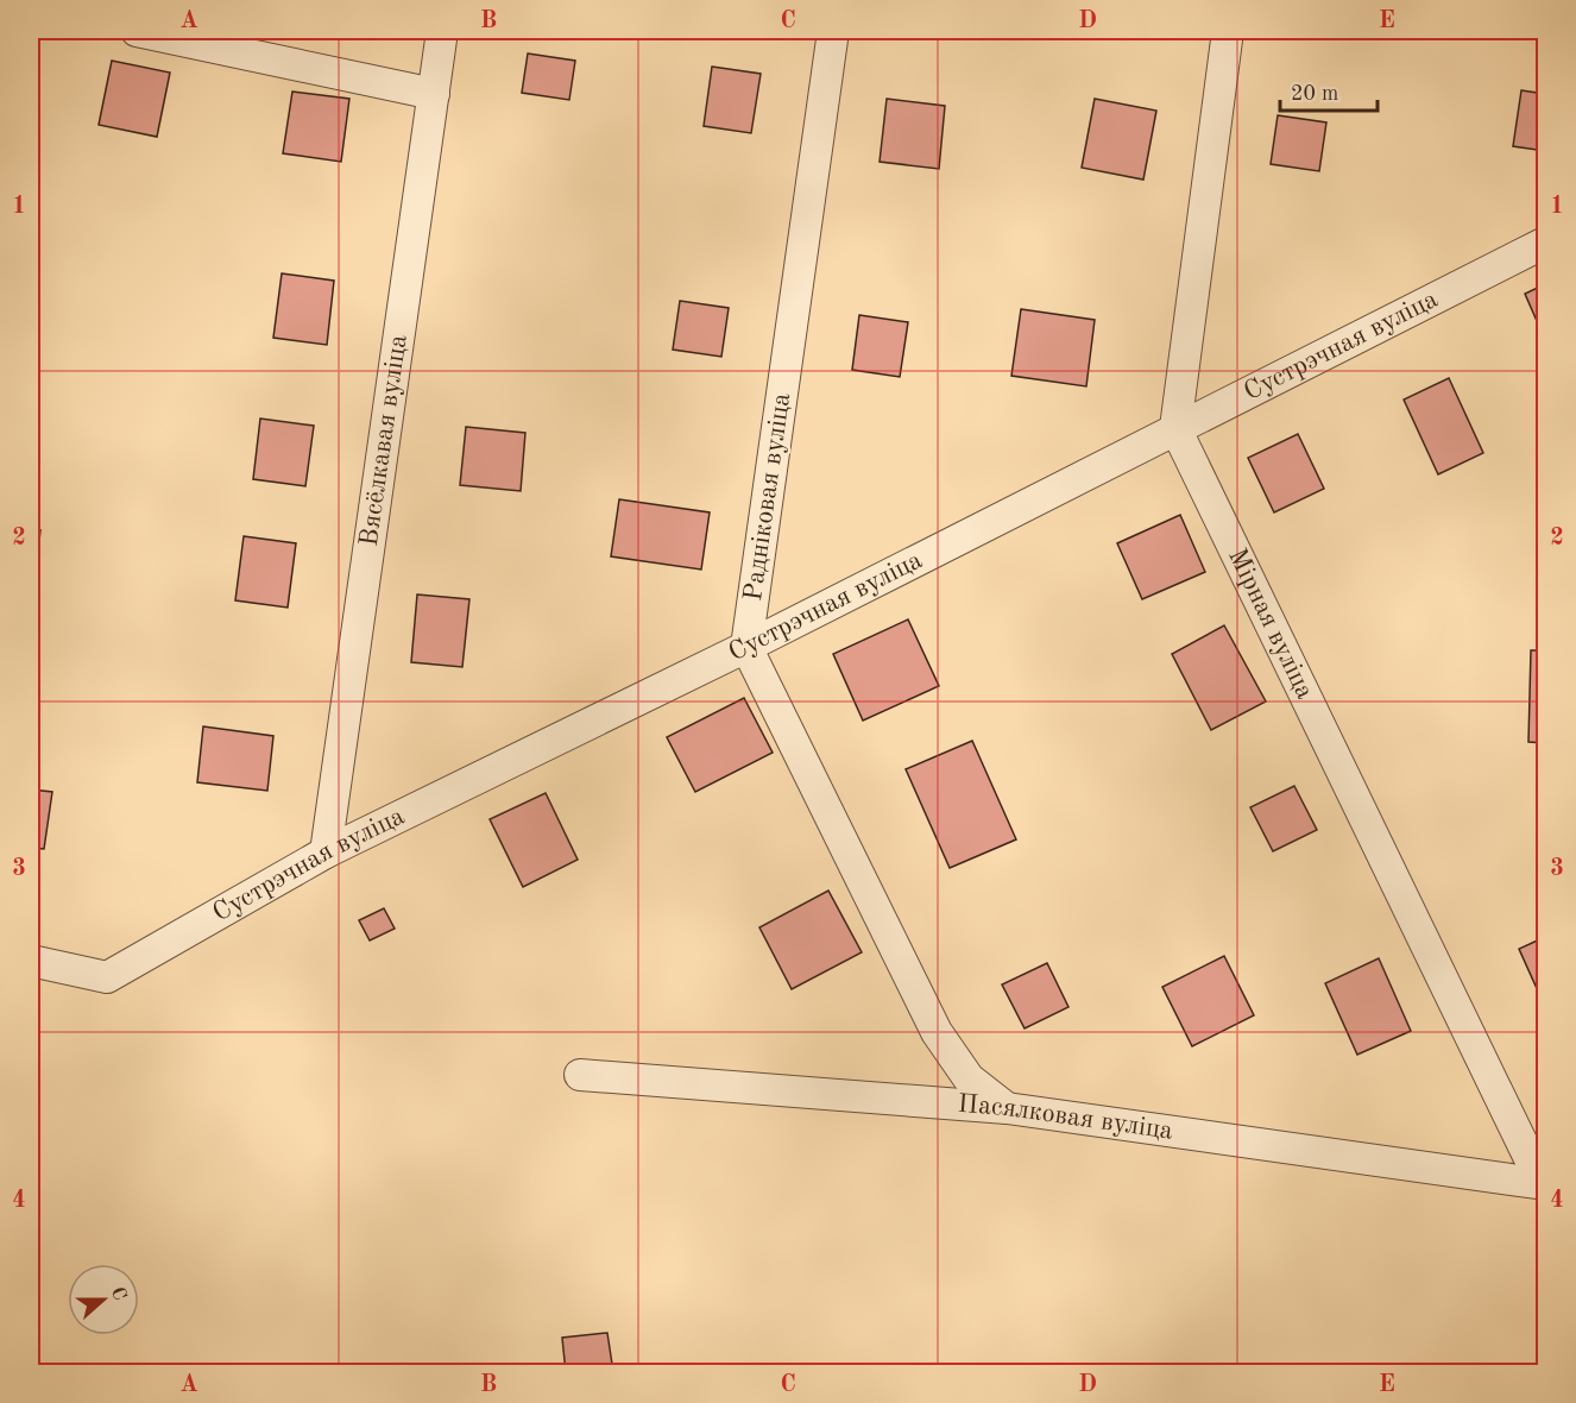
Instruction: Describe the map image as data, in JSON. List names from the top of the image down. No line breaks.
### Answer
{"streets":{"street":["Сустрэчная вуліца","Вясёлкавая вуліца","Радніковая вуліца","Мірная вуліца","Пасялковая вуліца"]},"crossings":[["Сустрэчная вуліца","Вясёлкавая вуліца"],["Сустрэчная вуліца","Радніковая вуліца"],["Сустрэчная вуліца","Мірная вуліца"],["Мірная вуліца","Пасялковая вуліца"]],"scale_bar":"20 m","north":"right","grid":{"columns":["A","B","C","D","E"],"rows":["1","2","3","4"]}}
